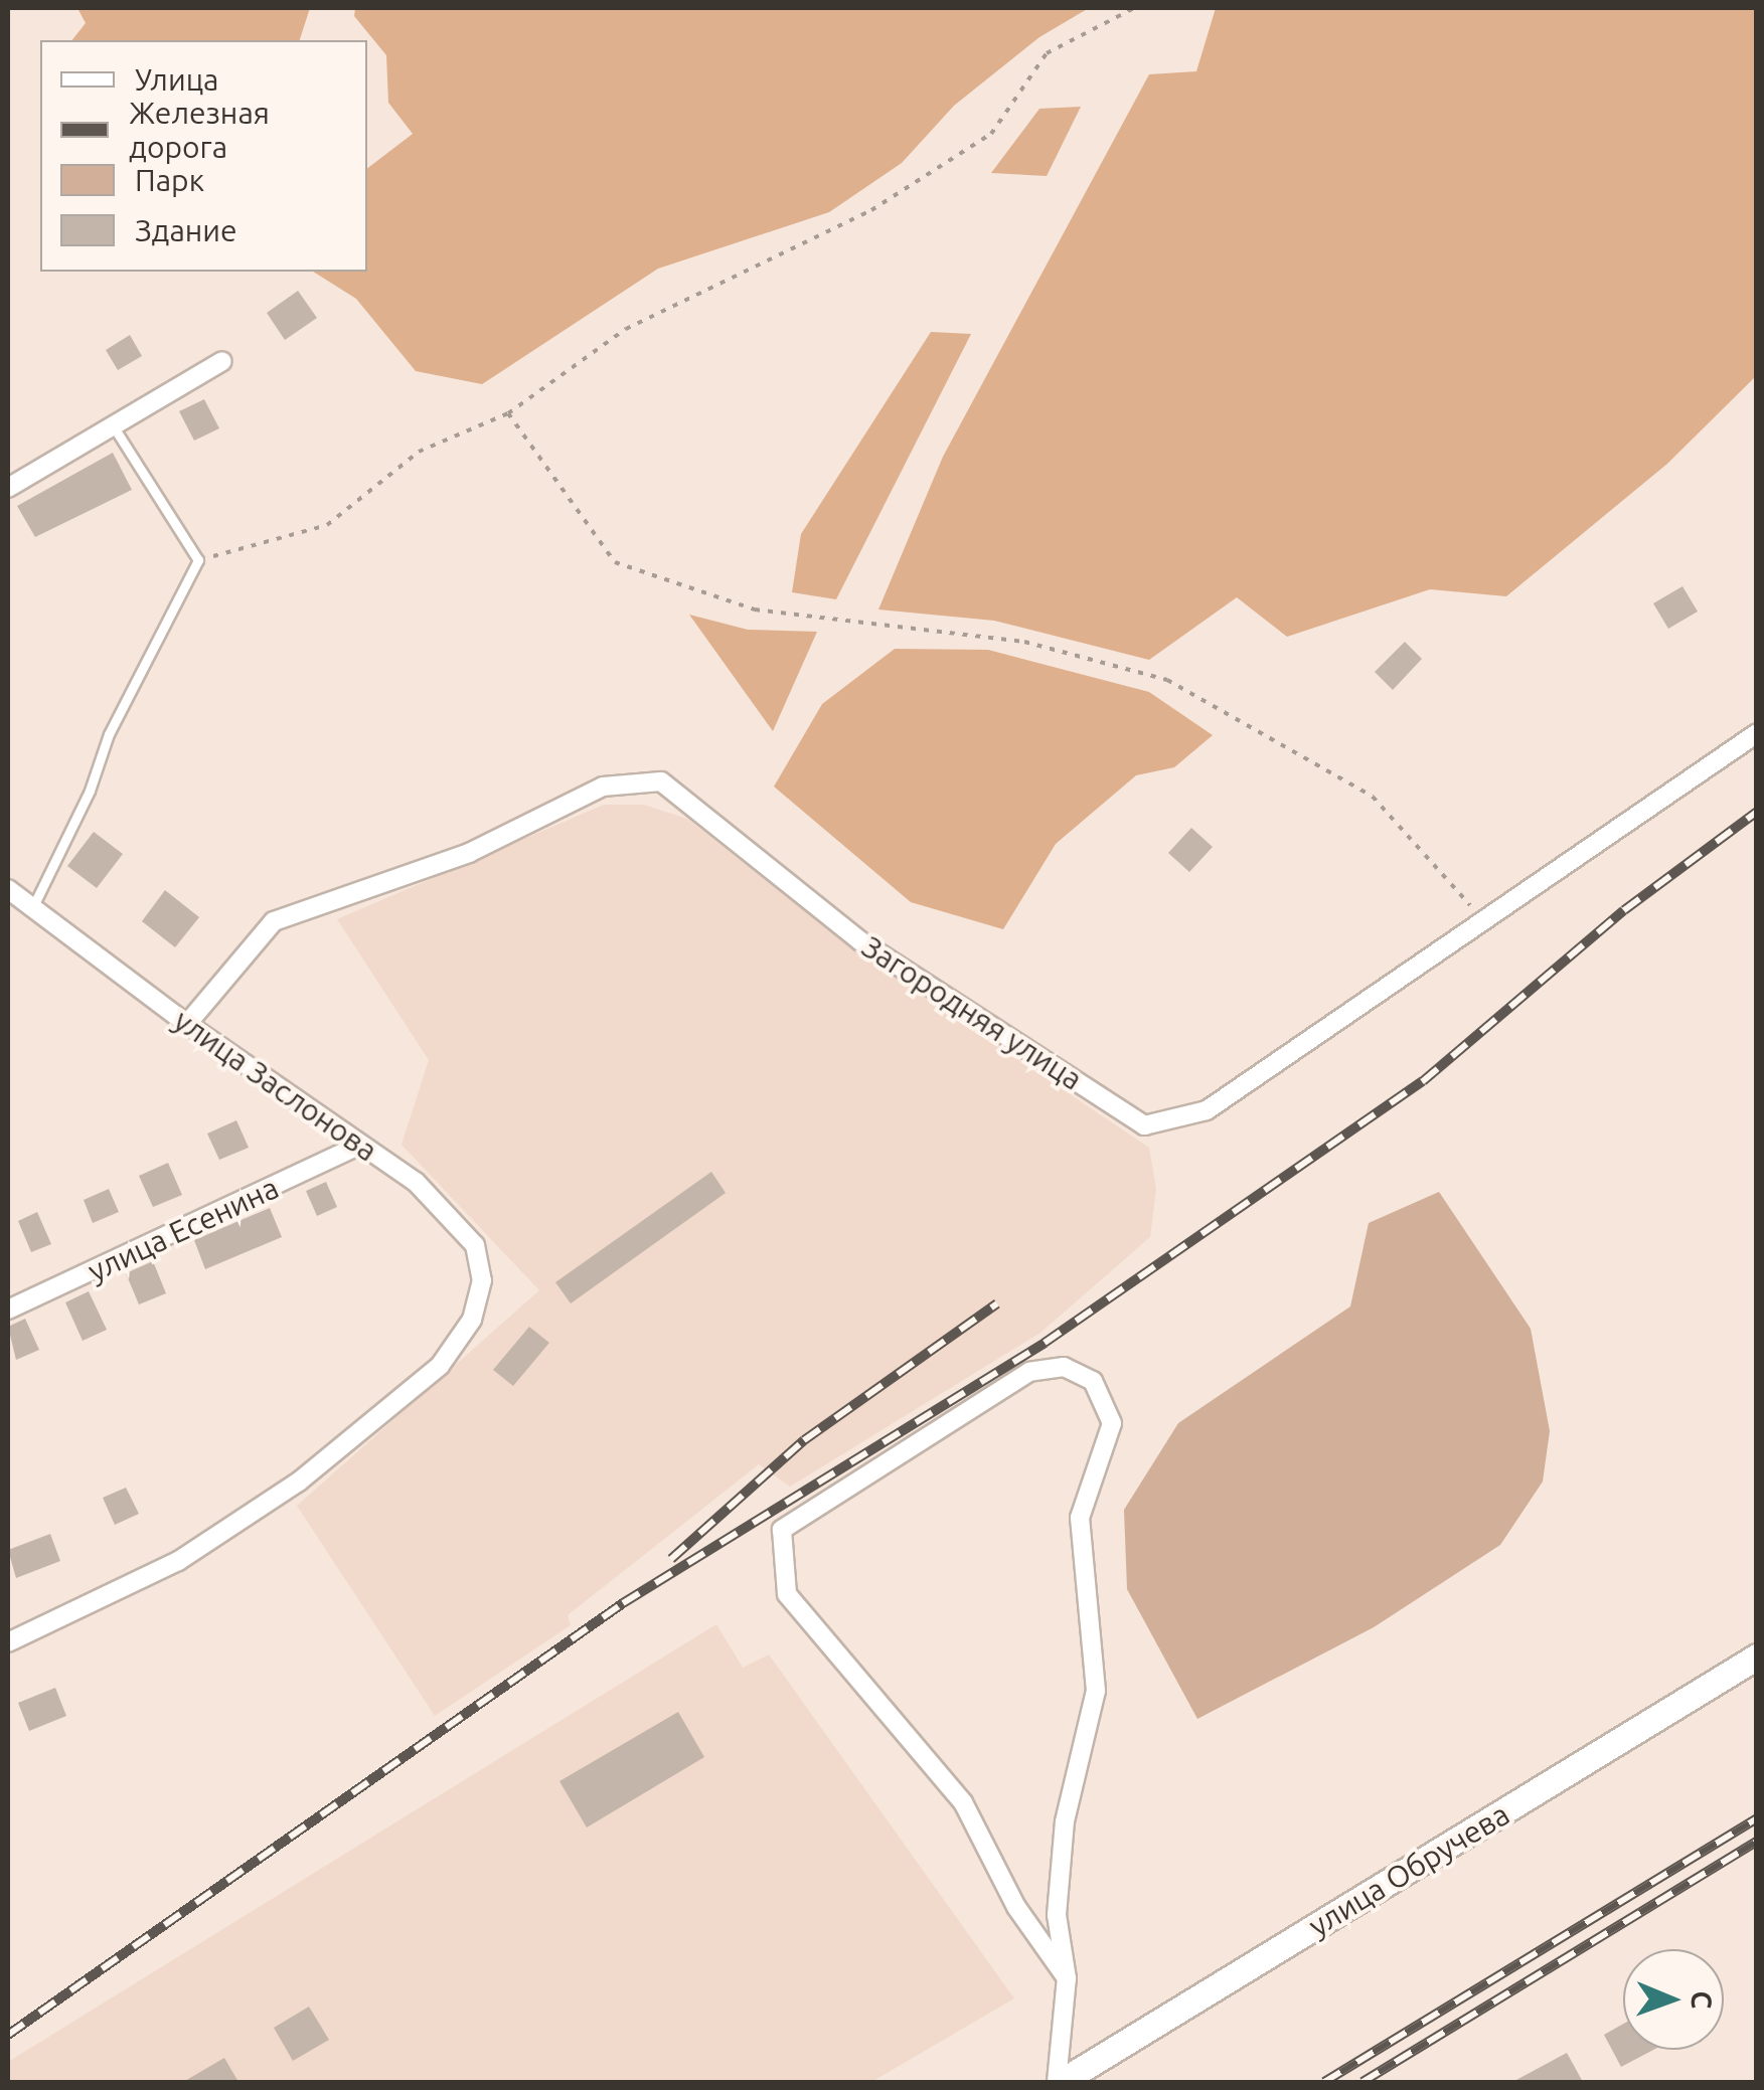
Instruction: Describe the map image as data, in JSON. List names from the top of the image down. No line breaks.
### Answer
{"streets":{"street":["Загородняя улица","улица Заслонова","улица Есенина","улица Обручева"]},"crossings":[["Загородняя улица","улица Заслонова"],["улица Заслонова","улица Есенина"]],"legend":["Улица","Железная дорога","Парк","Здание"],"north":"right"}
